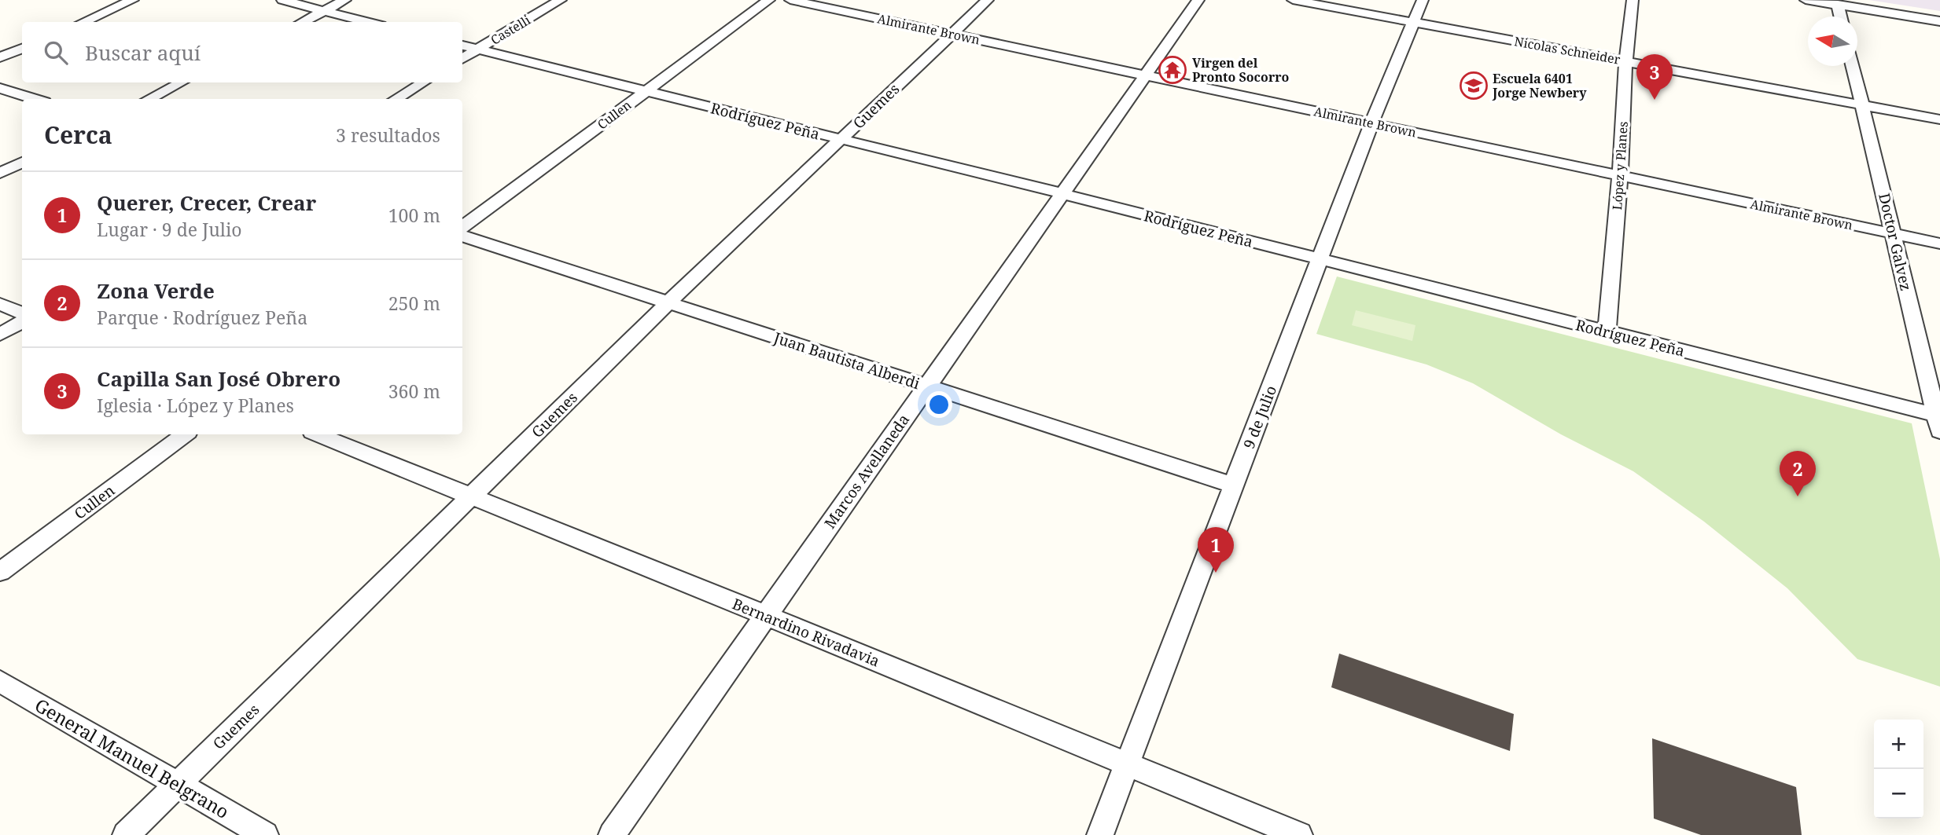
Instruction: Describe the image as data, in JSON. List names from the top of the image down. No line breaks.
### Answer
{"streets":{"street":["Almirante Brown","Castelli","Nicolas Schneider","Guemes","Cullen","Rodríguez Peña","López y Planes","Doctor Galvez","Juan Bautista Alberdi","9 de Julio","Marcos Avellaneda","Bernardino Rivadavia","General Manuel Belgrano"]},"crossings":[["Almirante Brown","Guemes"],["Almirante Brown","López y Planes"],["Almirante Brown","Doctor Galvez"],["Almirante Brown","9 de Julio"],["Almirante Brown","Marcos Avellaneda"],["Castelli","Rodríguez Peña"],["Nicolas Schneider","López y Planes"],["Nicolas Schneider","Doctor Galvez"],["Nicolas Schneider","9 de Julio"],["Guemes","Rodríguez Peña"],["Guemes","Juan Bautista Alberdi"],["Guemes","Bernardino Rivadavia"],["Guemes","General Manuel Belgrano"],["Cullen","Rodríguez Peña"],["Rodríguez Peña","López y Planes"],["Rodríguez Peña","Doctor Galvez"],["Rodríguez Peña","9 de Julio"],["Rodríguez Peña","Marcos Avellaneda"],["Juan Bautista Alberdi","9 de Julio"],["Juan Bautista Alberdi","Marcos Avellaneda"],["9 de Julio","Bernardino Rivadavia"],["Marcos Avellaneda","Bernardino Rivadavia"]],"places":{"temple":["Virgen del Pronto Socorro"],"school or university":["Escuela 6401 Jorge Newbery"]},"north":"left","page":{"search":"Buscar aquí","pins":["3","2","1"],"heading":["Cerca","3 resultados"],"list":[{"mark":"1","name":"Querer, Crecer, Crear","note":"Lugar · 9 de Julio","value":"100 m"},{"mark":"2","name":"Zona Verde","note":"Parque · Rodríguez Peña","value":"250 m"},{"mark":"3","name":"Capilla San José Obrero","note":"Iglesia · López y Planes","value":"360 m"}],"map_buttons":["+","−"]}}
